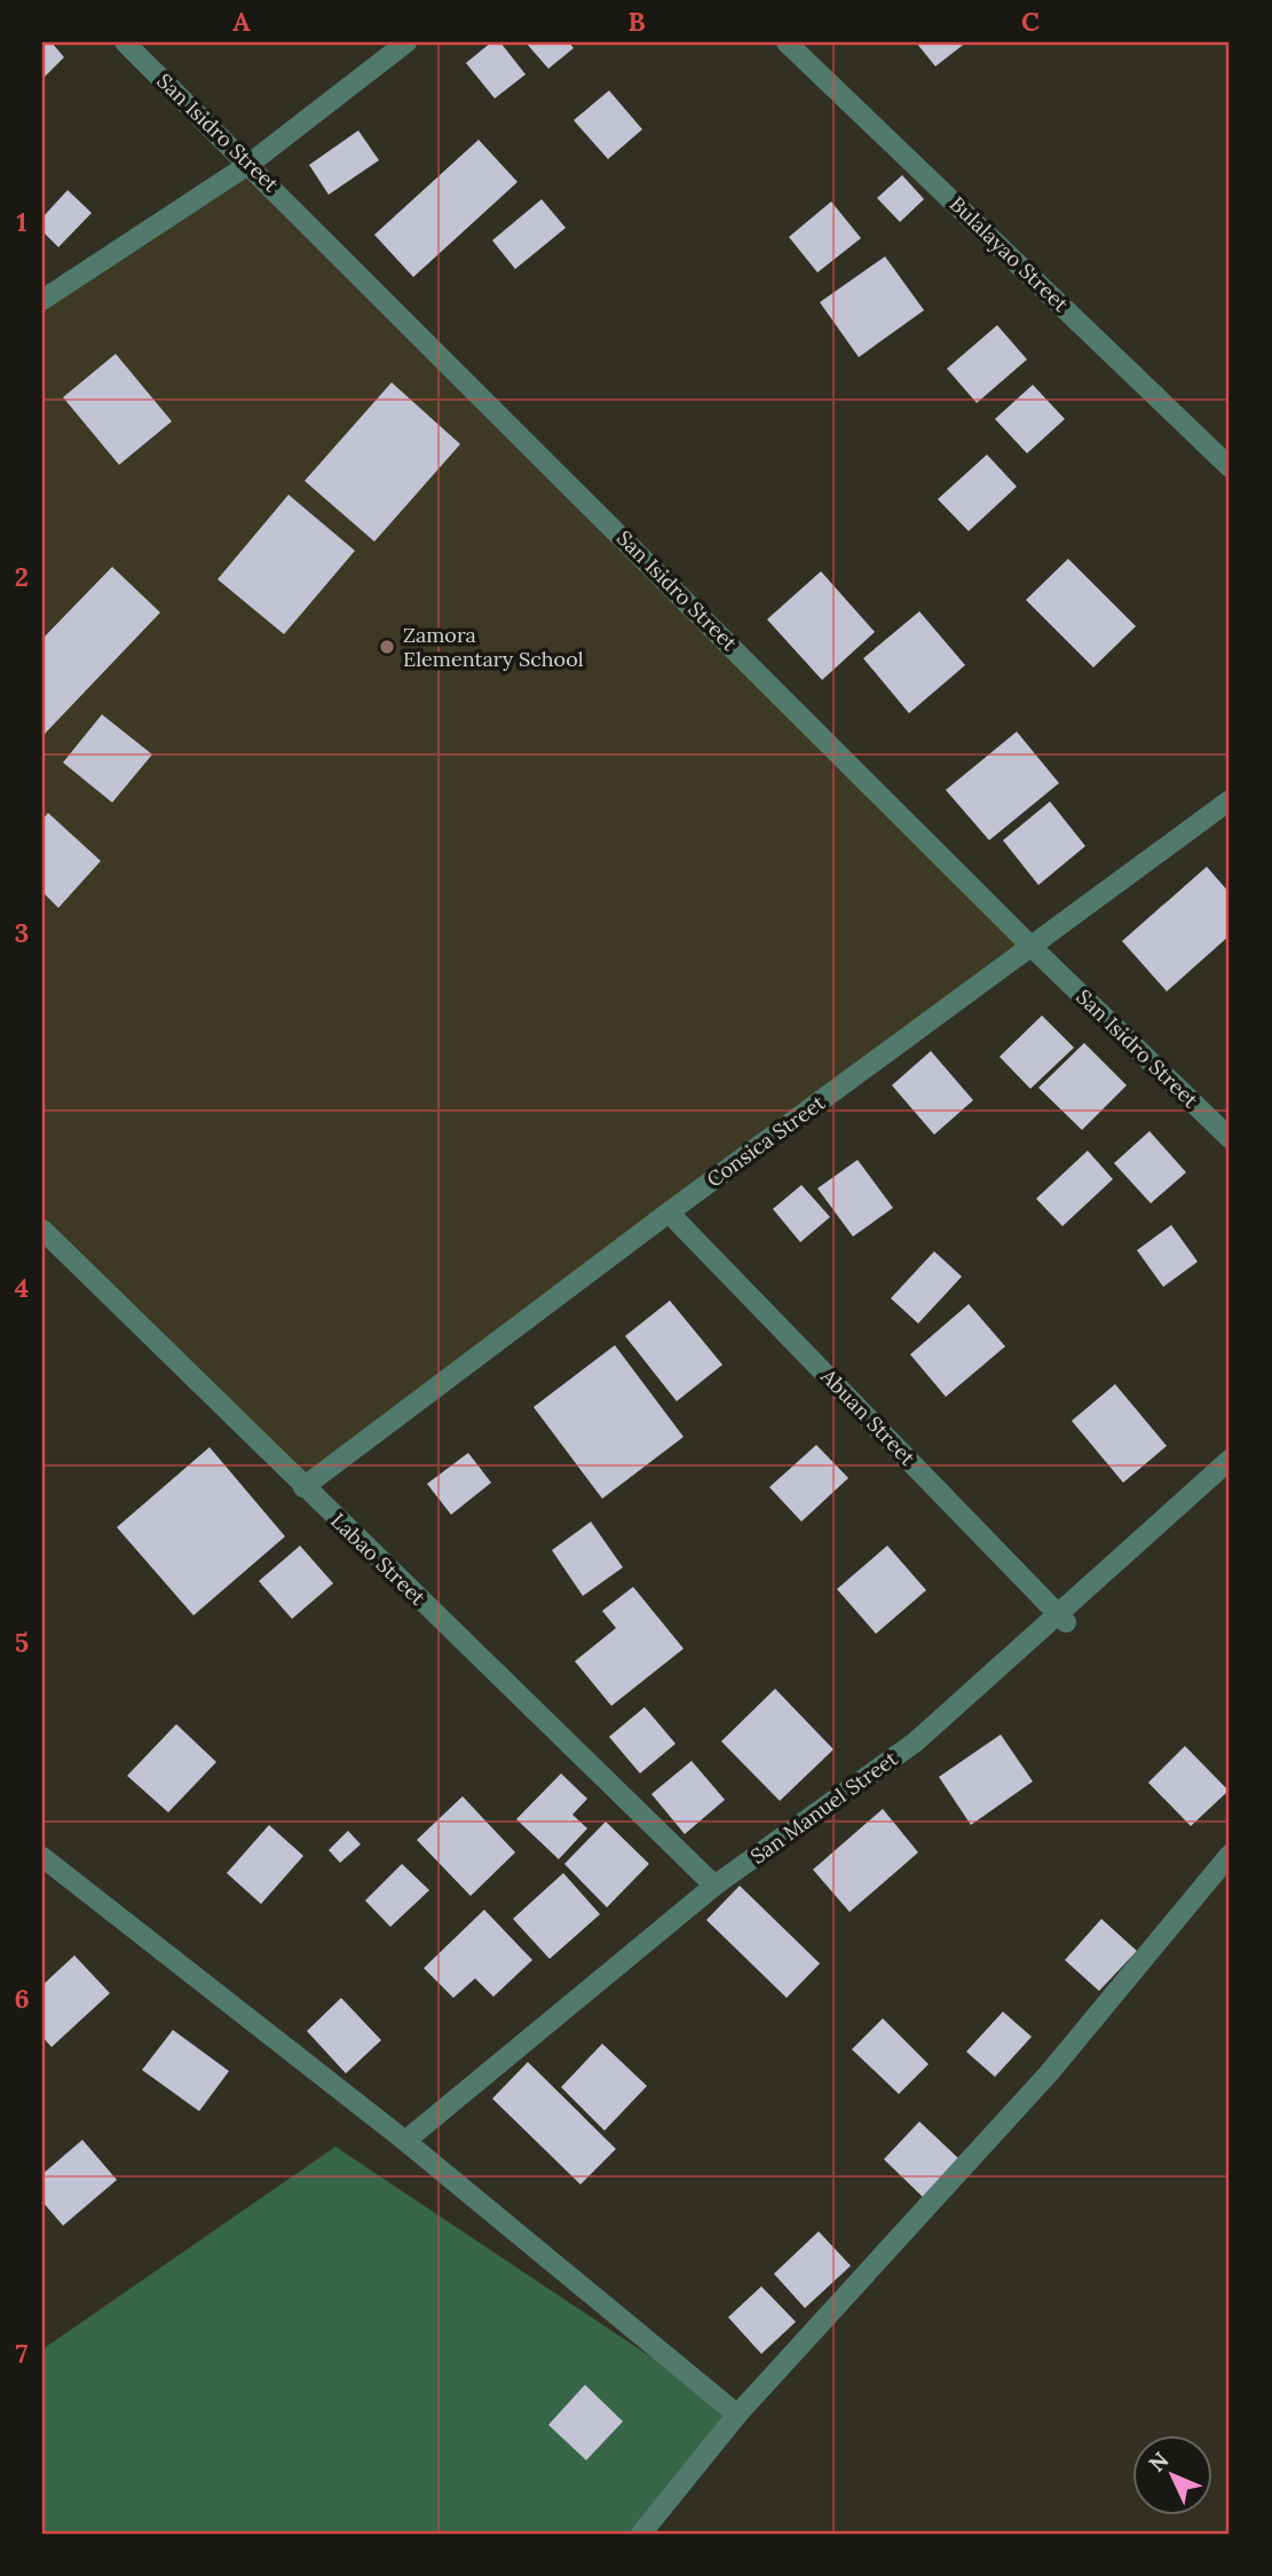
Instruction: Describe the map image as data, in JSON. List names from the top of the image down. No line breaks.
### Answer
{"streets":{"street":["San Isidro Street","Bulalayao Street","Consica Street","Abuan Street","Labao Street","San Manuel Street"]},"crossings":[["San Isidro Street","Consica Street"],["Consica Street","Abuan Street"],["Consica Street","Labao Street"],["Abuan Street","San Manuel Street"],["Labao Street","San Manuel Street"]],"places":["Zamora Elementary School"],"north":"top left","grid":{"columns":["A","B","C"],"rows":["1","2","3","4","5","6","7"]}}
